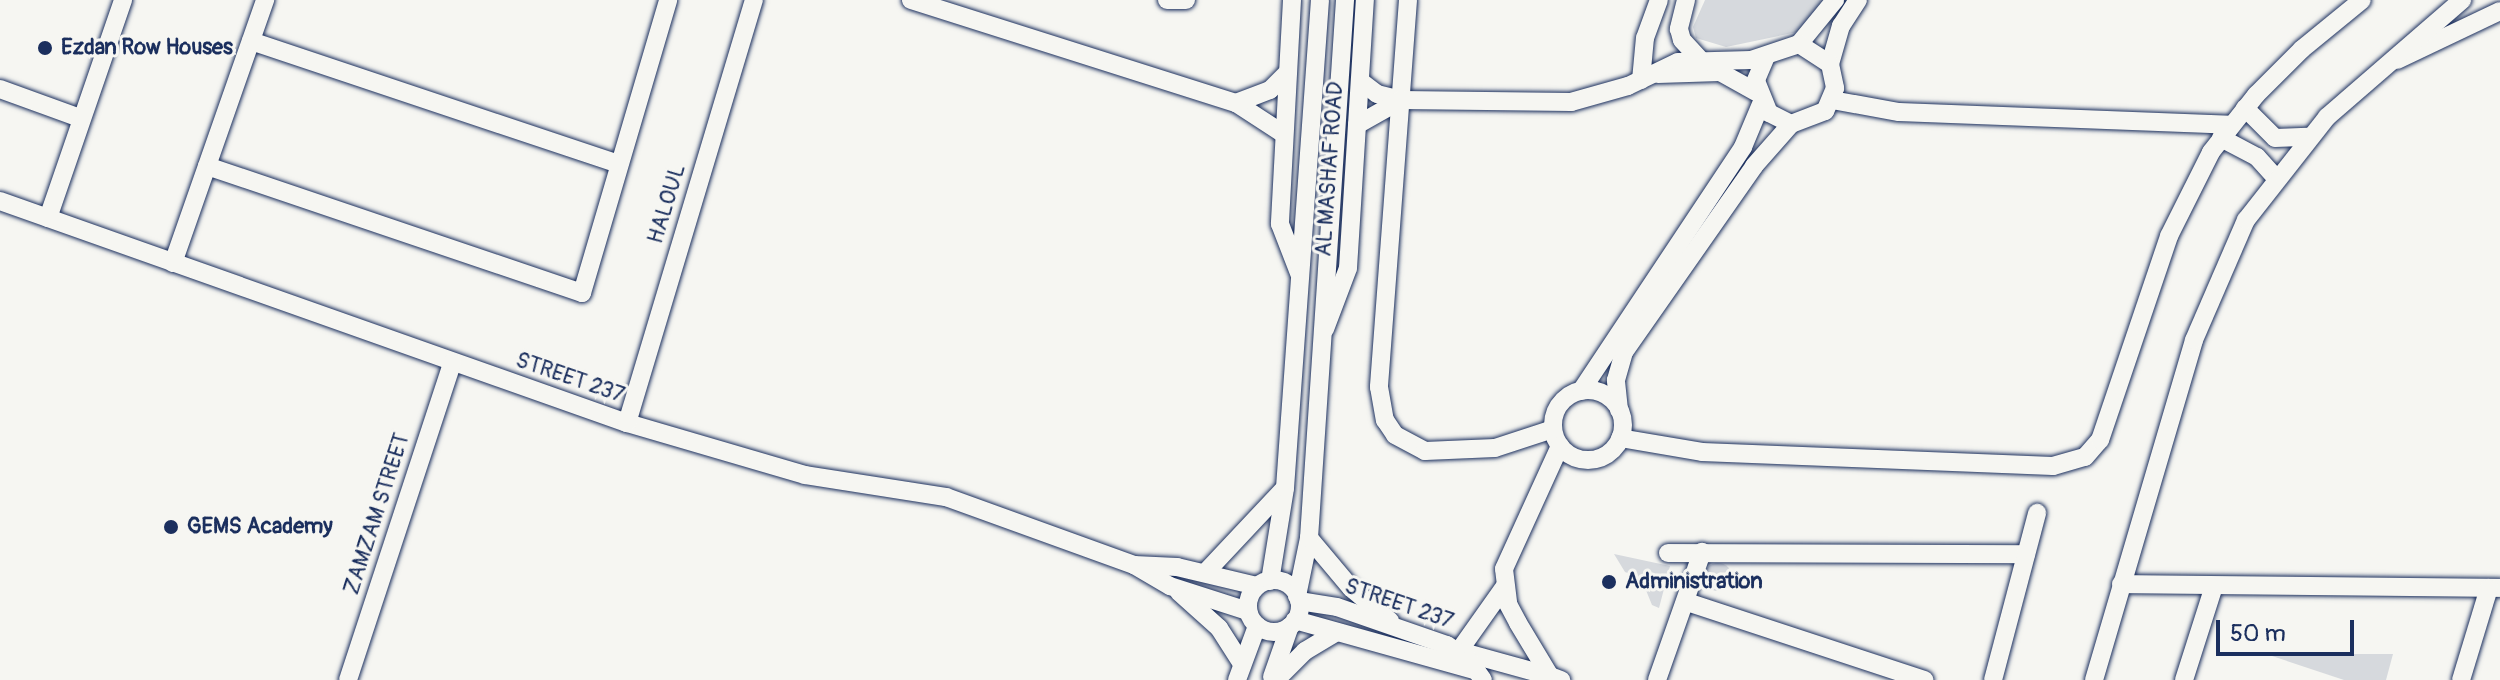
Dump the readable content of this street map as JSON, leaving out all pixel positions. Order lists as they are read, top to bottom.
{
  "streets": {
    "street": [
      "AL MASHAF ROAD",
      "HALOUL",
      "STREET 237",
      "ZAMZAM STREET"
    ]
  },
  "crossings": [
    ["AL MASHAF ROAD", "STREET 237"],
    ["HALOUL", "STREET 237"],
    ["STREET 237", "ZAMZAM STREET"]
  ],
  "places": ["Ezdan Row Houses", "GEMS Academy", "Administration"],
  "scale_bar": "50 m"
}
